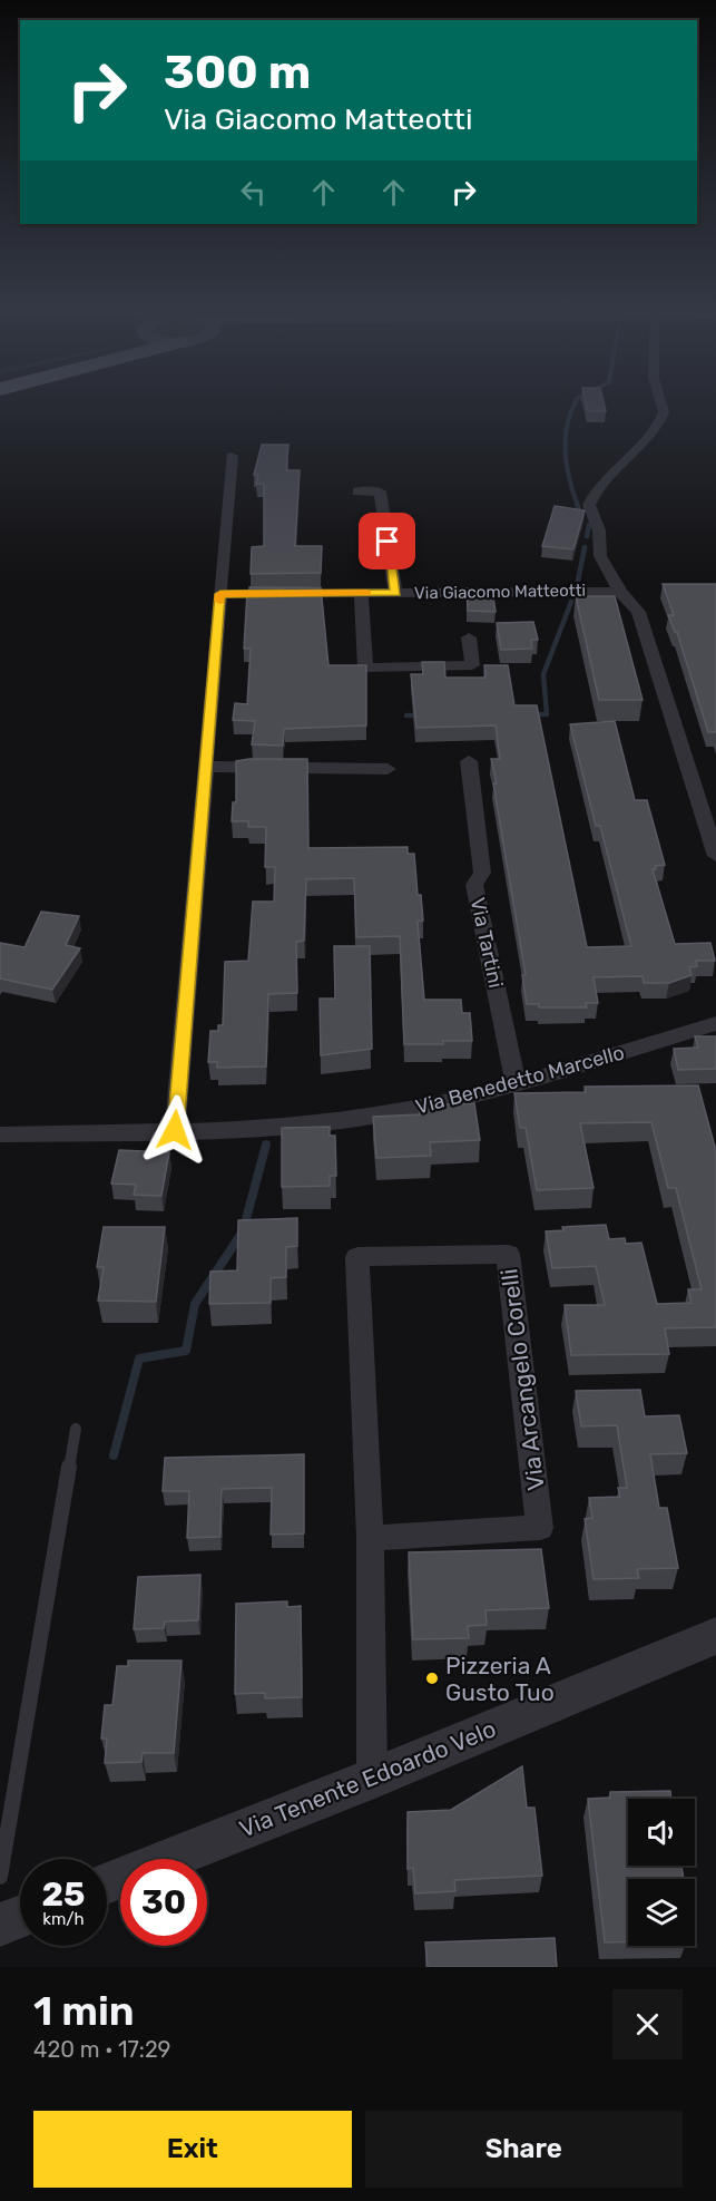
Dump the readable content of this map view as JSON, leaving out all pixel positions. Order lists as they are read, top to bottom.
{
  "streets": {
    "street": [
      "Via Giacomo Matteotti",
      "Via Tartini",
      "Via Benedetto Marcello",
      "Via Arcangelo Corelli",
      "Via Tenente Edoardo Velo"
    ]
  },
  "crossings": [
    ["Via Tartini", "Via Benedetto Marcello"],
    ["Via Arcangelo Corelli", "Via Tenente Edoardo Velo"]
  ],
  "places": ["Pizzeria A Gusto Tuo"],
  "page": {
    "turn": ["300 m", "Via Giacomo Matteotti"],
    "speed": "25 km/h",
    "limit": "30",
    "heading": ["1 min", "420 m · 17:29"],
    "buttons": ["Exit", "Share"]
  }
}
